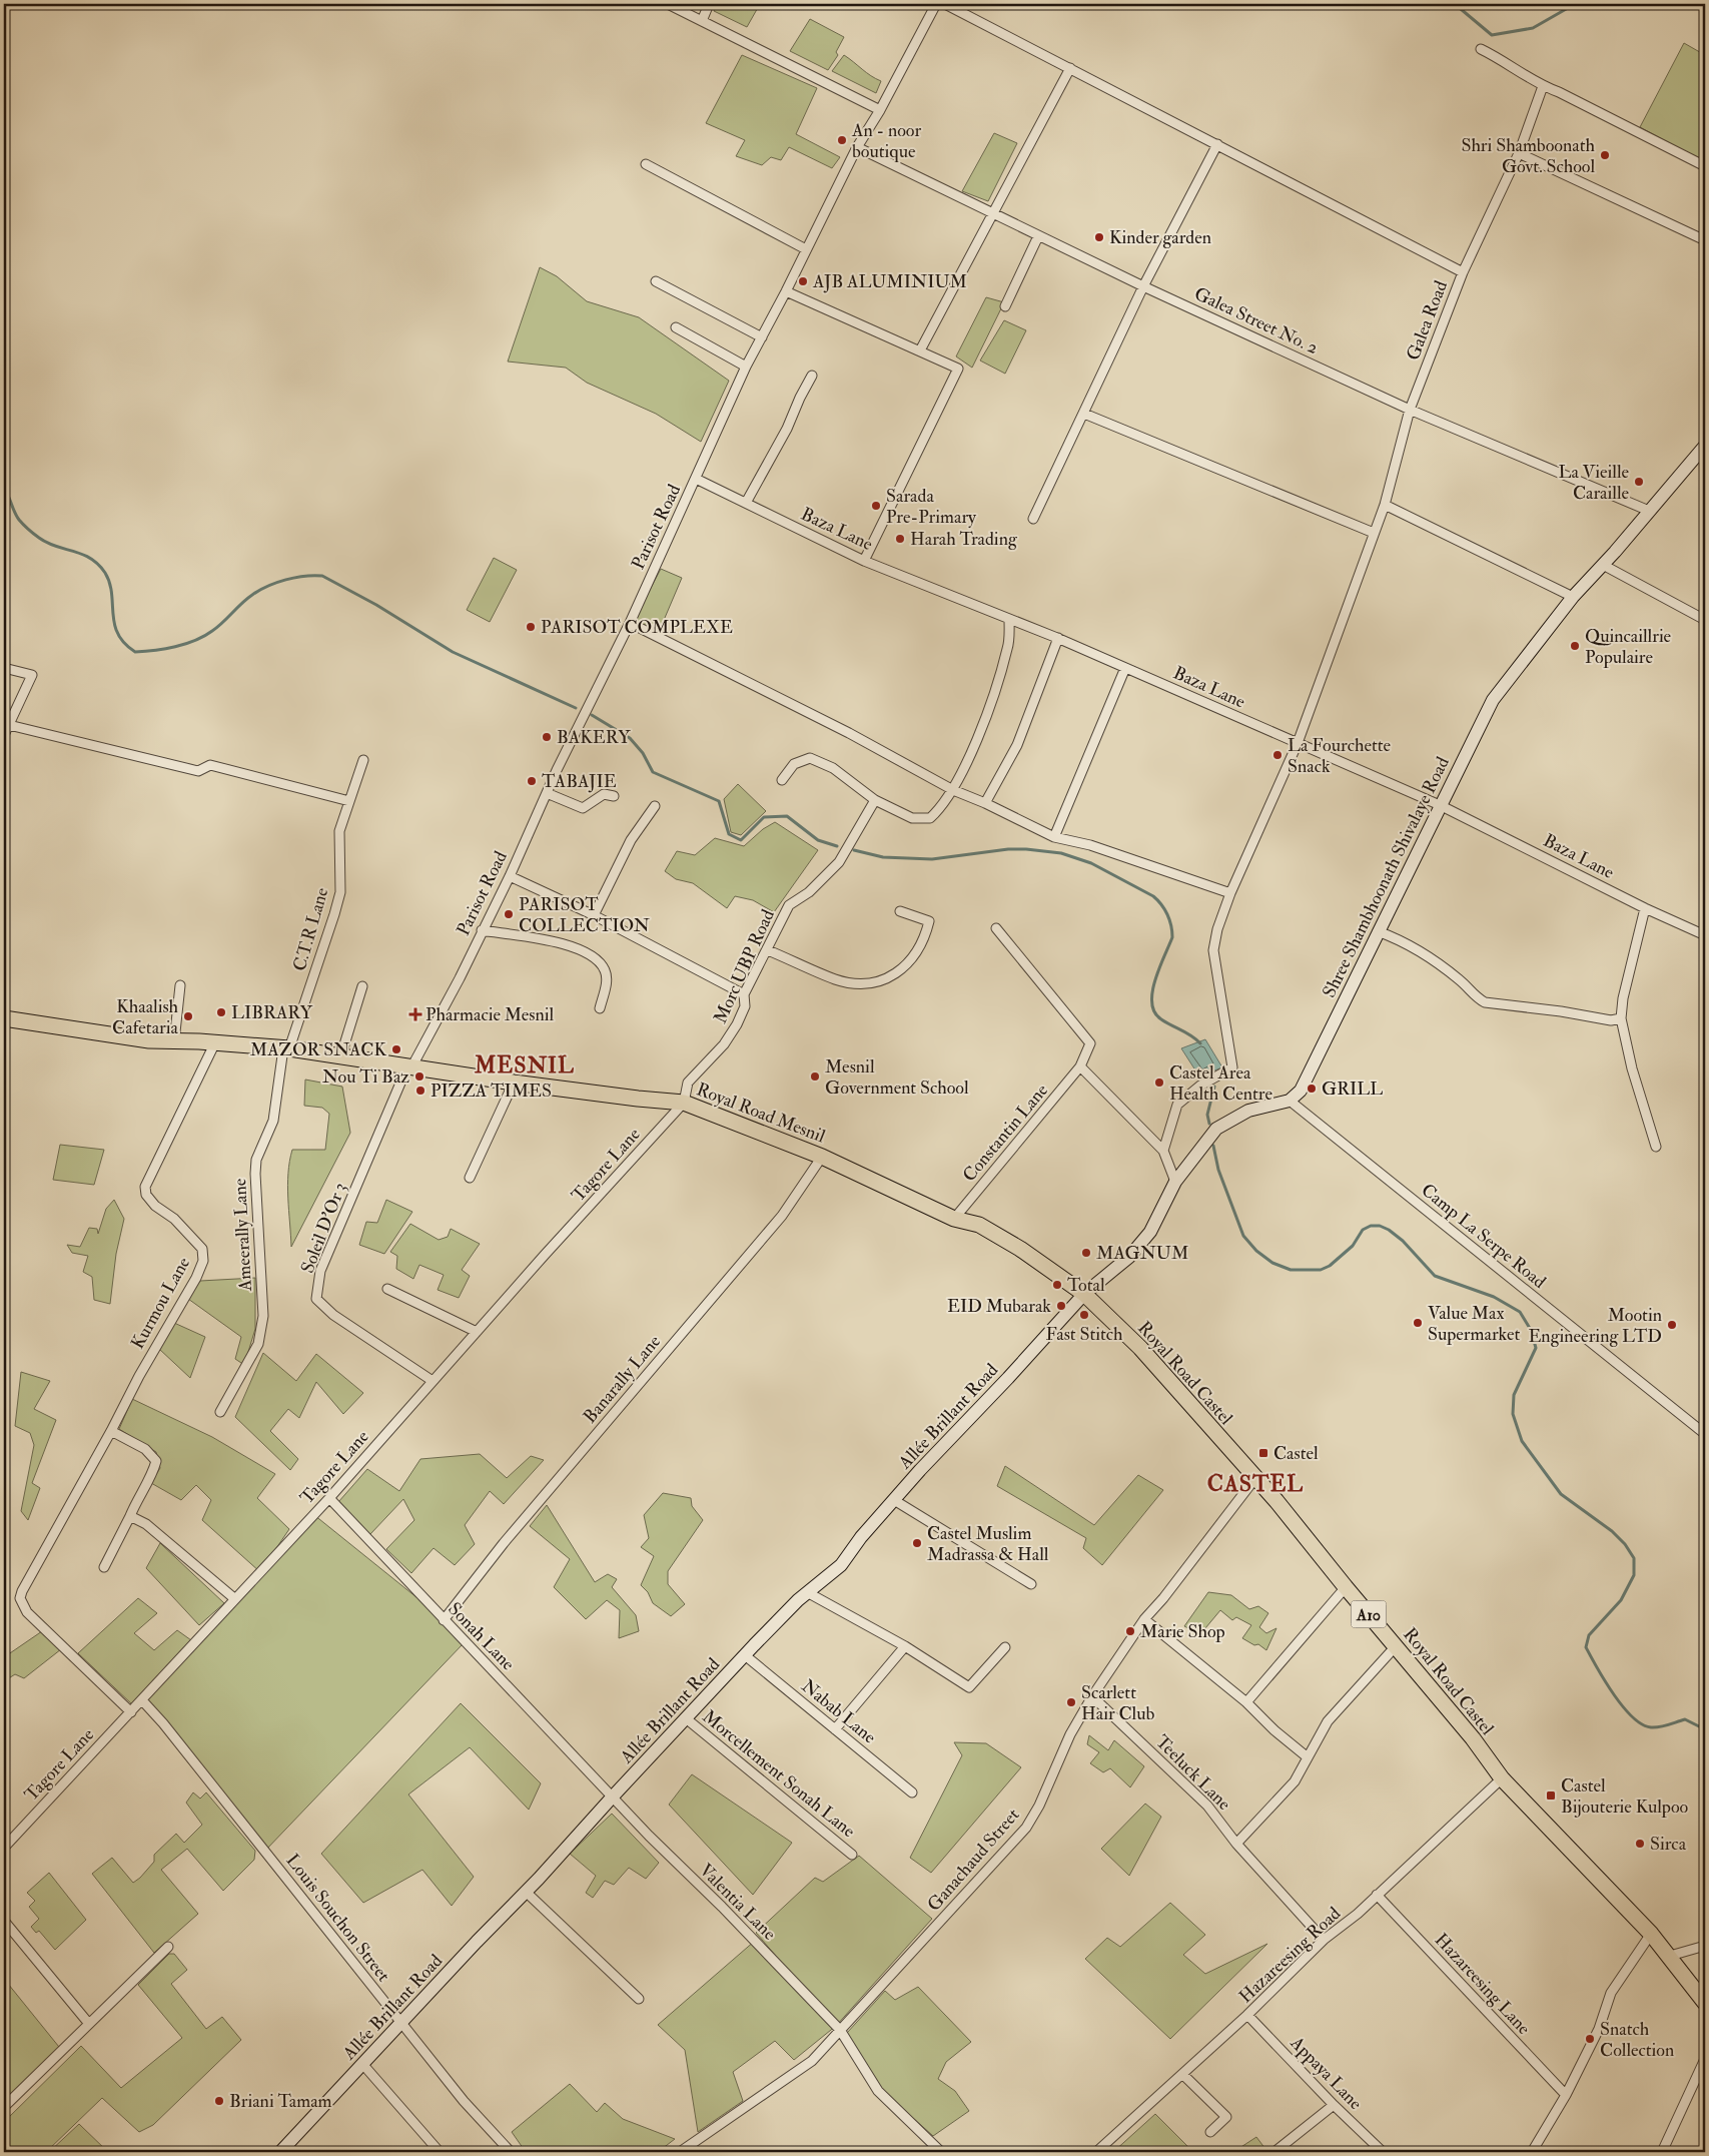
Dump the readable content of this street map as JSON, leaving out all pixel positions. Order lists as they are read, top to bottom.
{
  "streets": {
    "main road": [
      "Shree Shambhoonath Shivalaye Road",
      "Royal Road Mesnil",
      "Royal Road Castel",
      "Allée Brillant Road",
      "A10"
    ],
    "street": [
      "Galea Street No. 2",
      "Galea Road",
      "Parisot Road",
      "Baza Lane",
      "C.T.R Lane",
      "Morc UBP Road",
      "Constantin Lane",
      "Tagore Lane",
      "Soleil D'Or 3",
      "Ameerally Lane",
      "Camp La Serpe Road",
      "Kurmou Lane",
      "Banarally Lane",
      "Sonah Lane",
      "Nabab Lane",
      "Teeluck Lane",
      "Morcellement Sonah Lane",
      "Ganachaud Street",
      "Valentia Lane",
      "Louis Souchon Street",
      "Hazareesing Road",
      "Hazareesing Lane",
      "Appaya Lane"
    ]
  },
  "crossings": [
    ["Galea Street No. 2", "Galea Road"],
    ["Galea Street No. 2", "Parisot Road"],
    ["Galea Street No. 2", "Shree Shambhoonath Shivalaye Road"],
    ["Galea Road", "Baza Lane"],
    ["Parisot Road", "Baza Lane"],
    ["Parisot Road", "Royal Road Mesnil"],
    ["Parisot Road", "Soleil D'Or 3"],
    ["Baza Lane", "Shree Shambhoonath Shivalaye Road"],
    ["Shree Shambhoonath Shivalaye Road", "Camp La Serpe Road"],
    ["C.T.R Lane", "Royal Road Mesnil"],
    ["C.T.R Lane", "Ameerally Lane"],
    ["Morc UBP Road", "Royal Road Mesnil"],
    ["Morc UBP Road", "Tagore Lane"],
    ["Royal Road Mesnil", "Constantin Lane"],
    ["Royal Road Mesnil", "Tagore Lane"],
    ["Royal Road Mesnil", "Soleil D'Or 3"],
    ["Royal Road Mesnil", "Ameerally Lane"],
    ["Royal Road Mesnil", "Kurmou Lane"],
    ["Royal Road Mesnil", "Royal Road Castel"],
    ["Royal Road Mesnil", "Banarally Lane"],
    ["Royal Road Mesnil", "Allée Brillant Road"],
    ["Tagore Lane", "Soleil D'Or 3"],
    ["Tagore Lane", "Kurmou Lane"],
    ["Tagore Lane", "Sonah Lane"],
    ["Tagore Lane", "Louis Souchon Street"],
    ["Royal Road Castel", "Allée Brillant Road"],
    ["Royal Road Castel", "Ganachaud Street"],
    ["Royal Road Castel", "Hazareesing Road"],
    ["Banarally Lane", "Sonah Lane"],
    ["Allée Brillant Road", "Sonah Lane"],
    ["Allée Brillant Road", "Nabab Lane"],
    ["Allée Brillant Road", "Morcellement Sonah Lane"],
    ["Allée Brillant Road", "Valentia Lane"],
    ["Allée Brillant Road", "Louis Souchon Street"],
    ["Sonah Lane", "Valentia Lane"],
    ["Teeluck Lane", "Ganachaud Street"],
    ["Teeluck Lane", "Hazareesing Road"],
    ["Ganachaud Street", "Valentia Lane"],
    ["Hazareesing Road", "Hazareesing Lane"],
    ["Hazareesing Road", "Appaya Lane"]
  ],
  "districts": ["MESNIL", "CASTEL"],
  "places": {
    "other": [
      "An - noor boutique",
      "Shri Shamboonath Govt. School",
      "Kinder garden",
      "AJB ALUMINIUM",
      "La Vieille Caraille",
      "Sarada Pre-Primary",
      "Harah Trading",
      "PARISOT COMPLEXE",
      "Quincaillrie Populaire",
      "BAKERY",
      "La Fourchette Snack",
      "TABAJIE",
      "PARISOT COLLECTION",
      "LIBRARY",
      "Khaalish Cafetaria",
      "MAZOR SNACK",
      "Nou Ti Baz",
      "Mesnil Government School",
      "Castel Area Health Centre",
      "GRILL",
      "PIZZA TIMES",
      "MAGNUM",
      "Total",
      "EID Mubarak",
      "Fast Stitch",
      "Value Max Supermarket",
      "Mootin Engineering LTD",
      "Castel Muslim Madrassa & Hall",
      "Marie Shop",
      "Scarlett Hair Club",
      "Sirca",
      "Snatch Collection",
      "Briani Tamam"
    ],
    "health": ["Pharmacie Mesnil"],
    "transit": ["Castel", "Castel Bijouterie Kulpoo"]
  }
}
